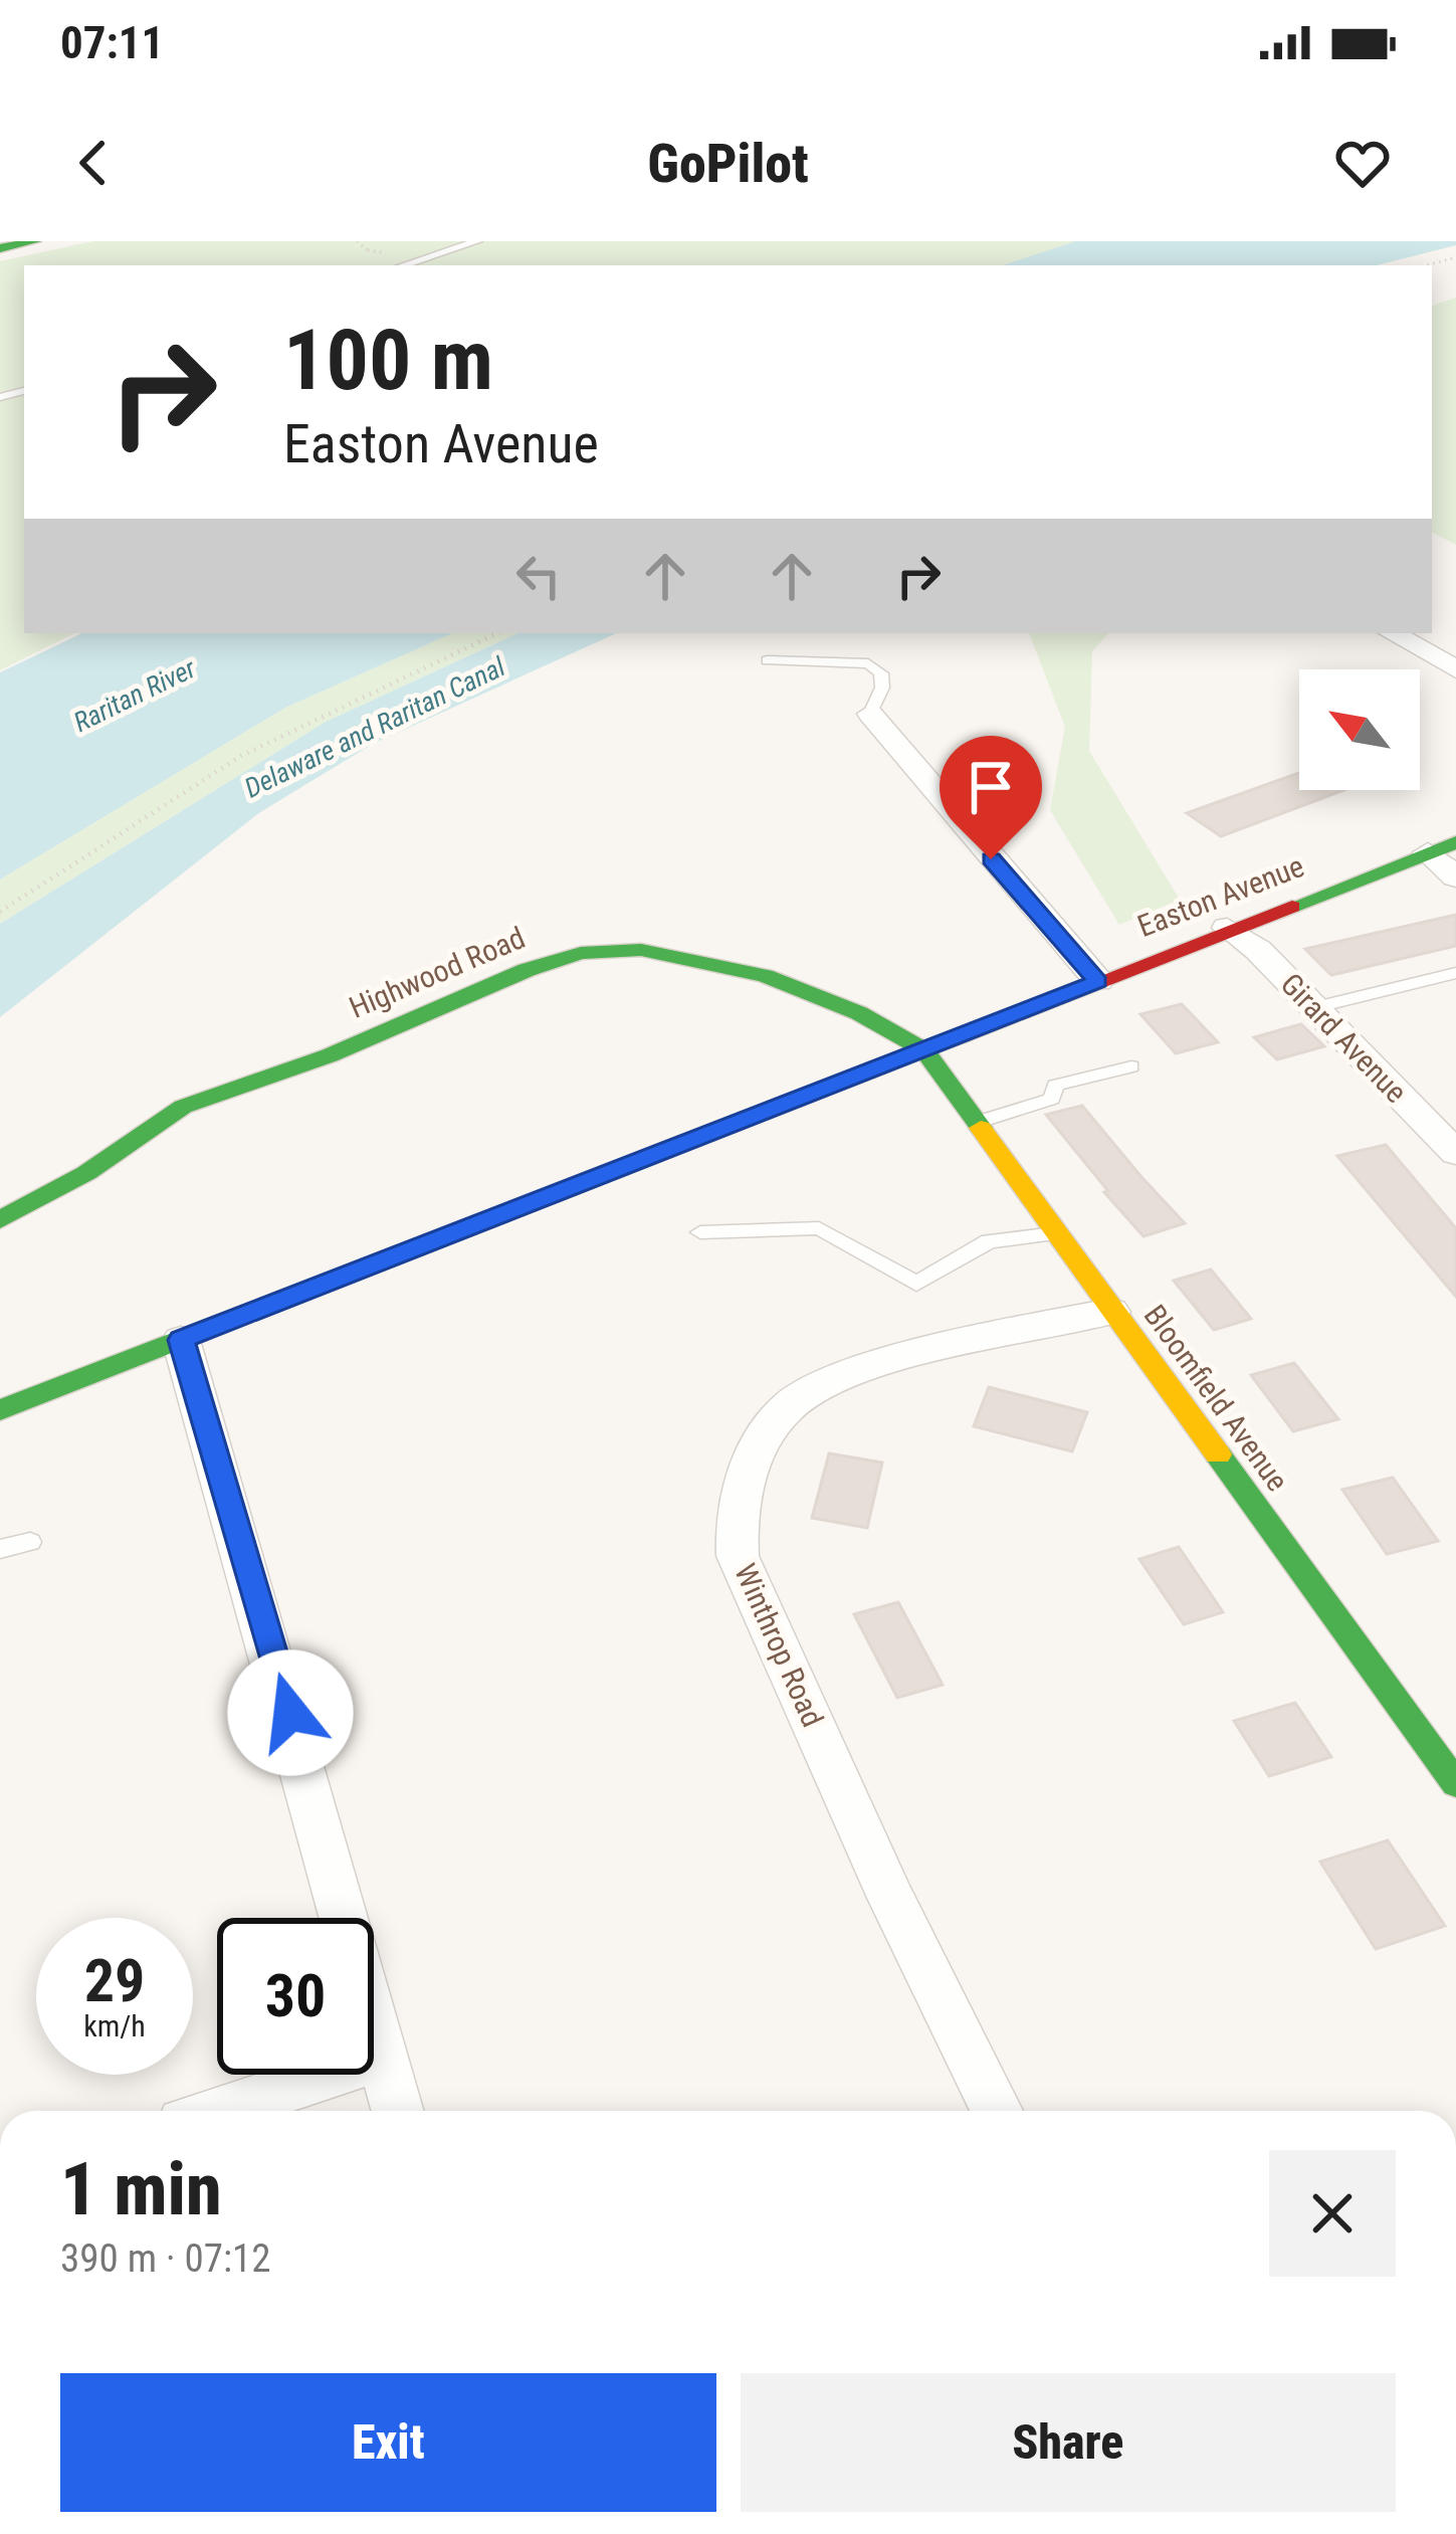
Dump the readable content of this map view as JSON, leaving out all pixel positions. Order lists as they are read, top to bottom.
{
  "streets": {
    "street": [
      "Easton Avenue",
      "Highwood Road",
      "Girard Avenue",
      "Bloomfield Avenue",
      "Winthrop Road"
    ]
  },
  "crossings": [
    ["Easton Avenue", "Highwood Road"],
    ["Easton Avenue", "Girard Avenue"],
    ["Easton Avenue", "Bloomfield Avenue"],
    ["Highwood Road", "Bloomfield Avenue"],
    ["Bloomfield Avenue", "Winthrop Road"]
  ],
  "water": ["Raritan River", "Delaware and Raritan Canal"],
  "north": "top left",
  "page": {
    "status": "07:11",
    "header": "GoPilot",
    "turn": ["100 m", "Easton Avenue"],
    "speed": "29 km/h",
    "limit": "30",
    "heading": ["1 min", "390 m · 07:12"],
    "buttons": ["Exit", "Share"]
  }
}
